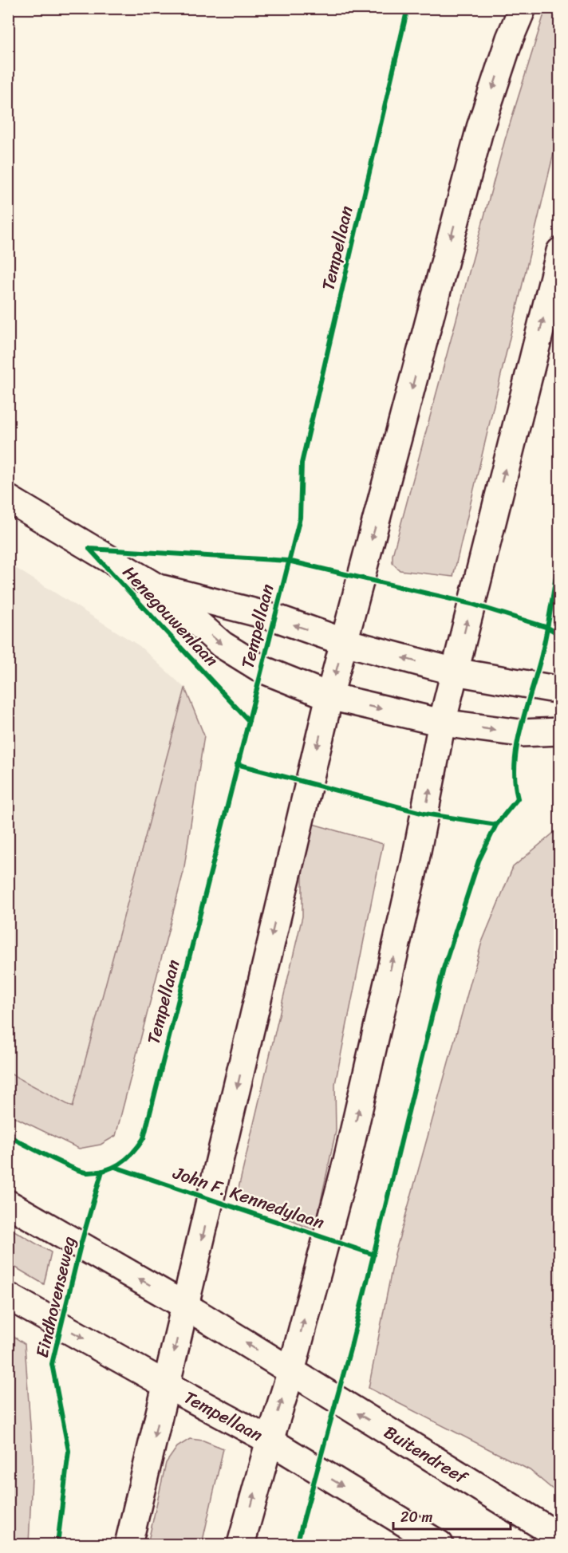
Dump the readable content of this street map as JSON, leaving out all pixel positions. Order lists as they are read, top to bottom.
{
  "streets": {
    "main road": ["Tempellaan", "Henegouwenlaan", "Buitendreef"],
    "cycle path": ["John F. Kennedylaan", "Eindhovenseweg"]
  },
  "crossings": [
    ["Tempellaan", "Henegouwenlaan"],
    ["Tempellaan", "Buitendreef"]
  ],
  "scale_bar": "20 m"
}
